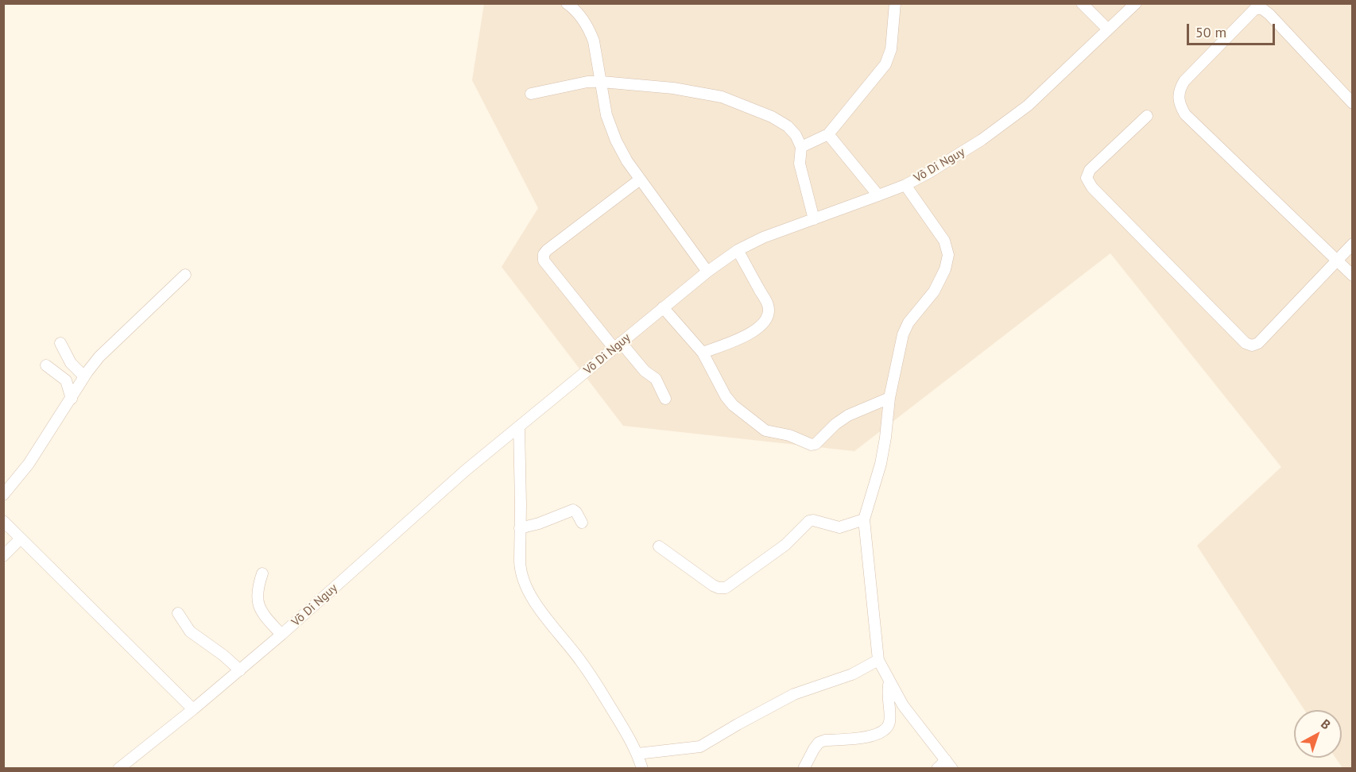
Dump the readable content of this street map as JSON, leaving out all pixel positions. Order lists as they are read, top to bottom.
{
  "streets": {
    "street": ["Võ Di Nguy"]
  },
  "scale_bar": "50 m",
  "north": "top right"
}
